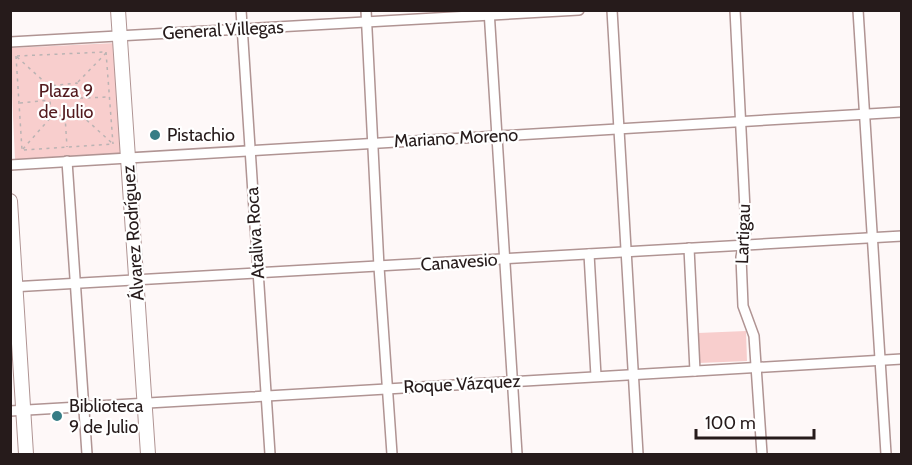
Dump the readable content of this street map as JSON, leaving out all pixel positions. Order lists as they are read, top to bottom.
{
  "streets": {
    "main road": ["Álvarez Rodríguez"],
    "street": [
      "General Villegas",
      "Mariano Moreno",
      "Ataliva Roca",
      "Lartigau",
      "Canavesio",
      "Roque Vázquez"
    ]
  },
  "crossings": [
    ["General Villegas", "Álvarez Rodríguez"],
    ["General Villegas", "Ataliva Roca"],
    ["Mariano Moreno", "Álvarez Rodríguez"],
    ["Mariano Moreno", "Ataliva Roca"],
    ["Mariano Moreno", "Lartigau"],
    ["Álvarez Rodríguez", "Canavesio"],
    ["Álvarez Rodríguez", "Roque Vázquez"],
    ["Ataliva Roca", "Canavesio"],
    ["Ataliva Roca", "Roque Vázquez"],
    ["Lartigau", "Canavesio"],
    ["Lartigau", "Roque Vázquez"]
  ],
  "parks": ["Plaza 9 de Julio"],
  "places": ["Pistachio", "Biblioteca 9 de Julio"],
  "scale_bar": "100 m"
}
